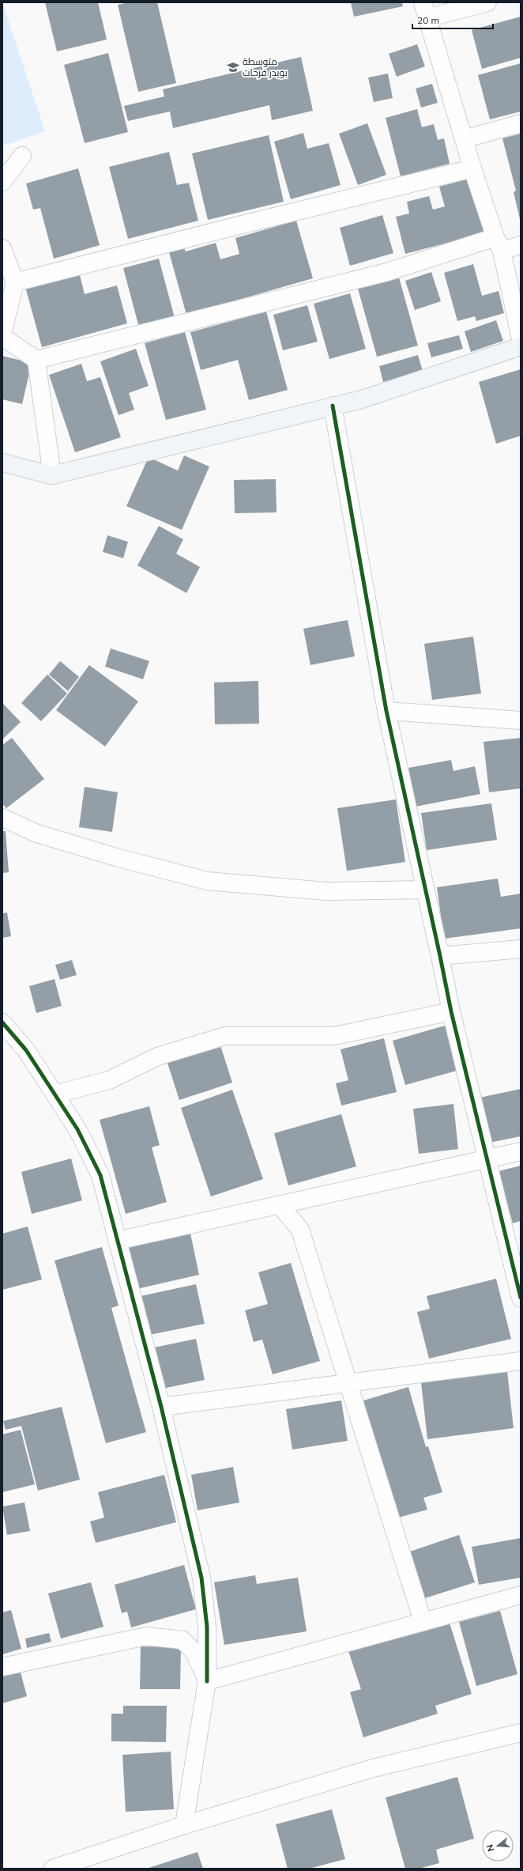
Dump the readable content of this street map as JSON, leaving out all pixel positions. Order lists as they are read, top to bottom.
{
  "places": {
    "school or university": ["متوسطة بويدر فرحات"]
  },
  "scale_bar": "20 m",
  "north": "left"
}
